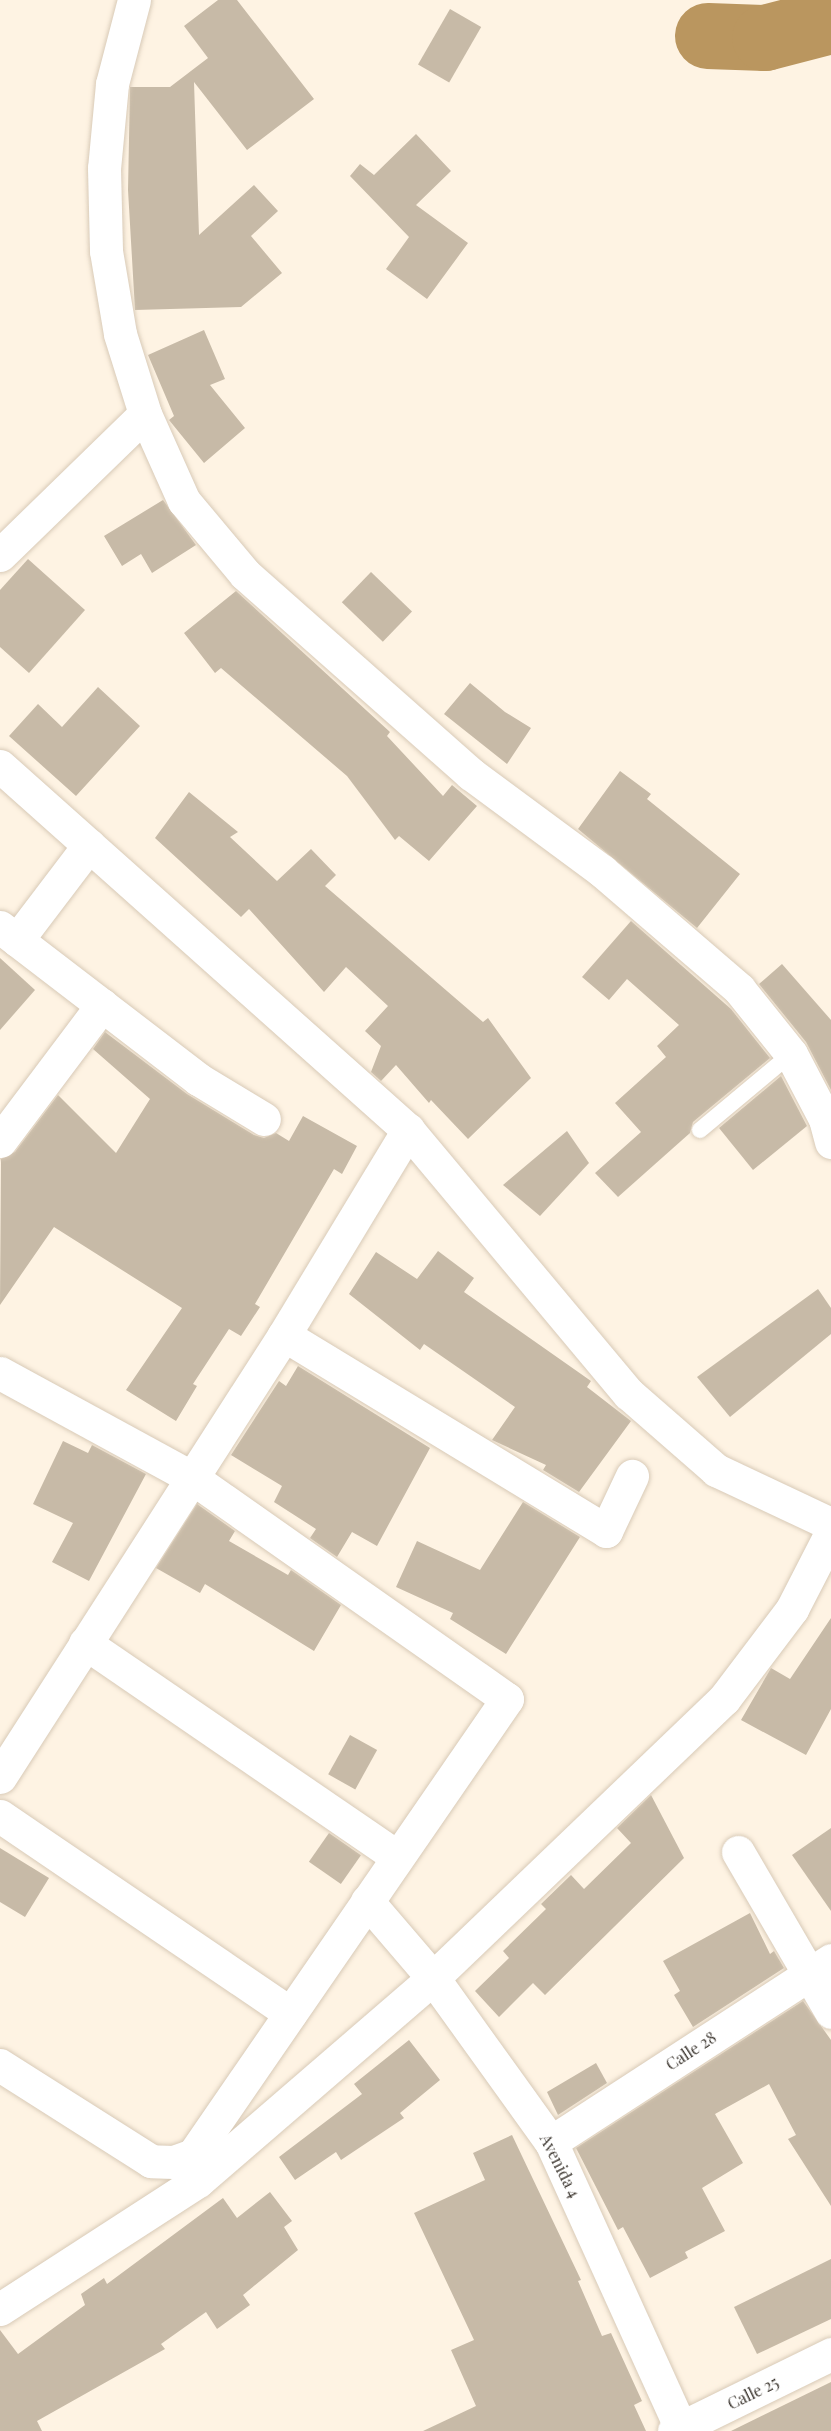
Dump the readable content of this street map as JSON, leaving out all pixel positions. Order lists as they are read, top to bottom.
{
  "streets": {
    "street": ["Calle 28", "Avenida 4", "Calle 25"]
  },
  "crossings": [
    ["Calle 28", "Avenida 4"],
    ["Avenida 4", "Calle 25"]
  ]
}
